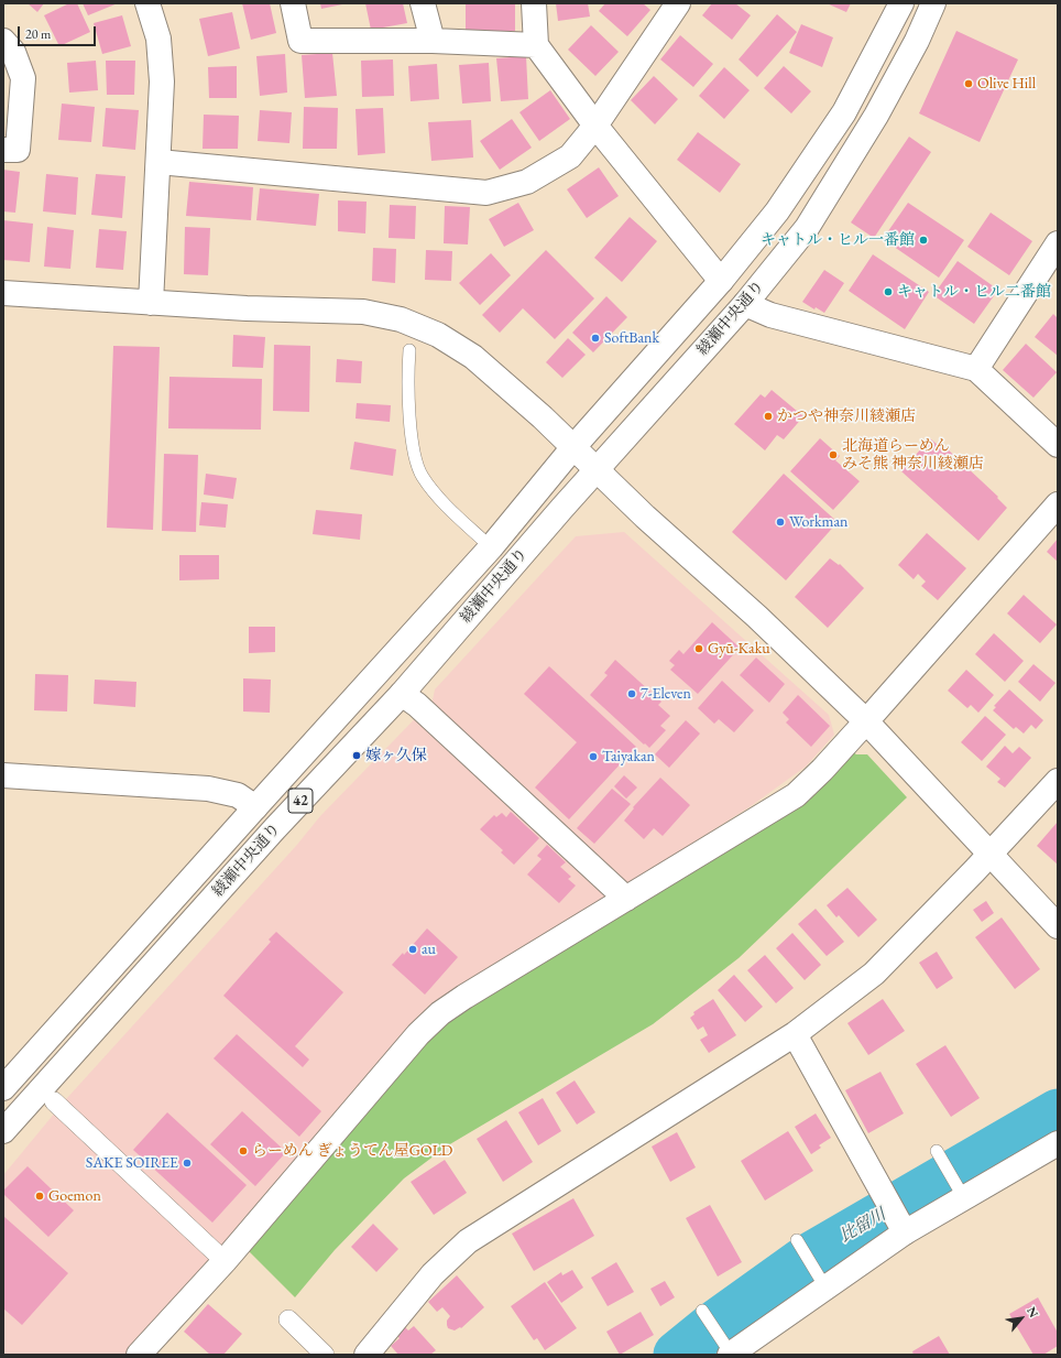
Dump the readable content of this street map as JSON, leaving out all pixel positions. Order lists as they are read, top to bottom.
{
  "streets": {
    "street": ["綾瀬中央通り", "42"]
  },
  "water": ["比留川"],
  "places": [
    "Olive Hill",
    "キャトル・ヒル一番館",
    "キャトル・ヒル二番館",
    "SoftBank",
    "かつや神奈川綾瀬店",
    "北海道らーめん みそ熊 神奈川綾瀬店",
    "Workman",
    "Gyū-Kaku",
    "7-Eleven",
    "嫁ヶ久保",
    "Taiyakan",
    "au",
    "らーめん ぎょうてん屋GOLD",
    "SAKE SOIREE",
    "Goemon"
  ],
  "scale_bar": "20 m",
  "north": "top right"
}
